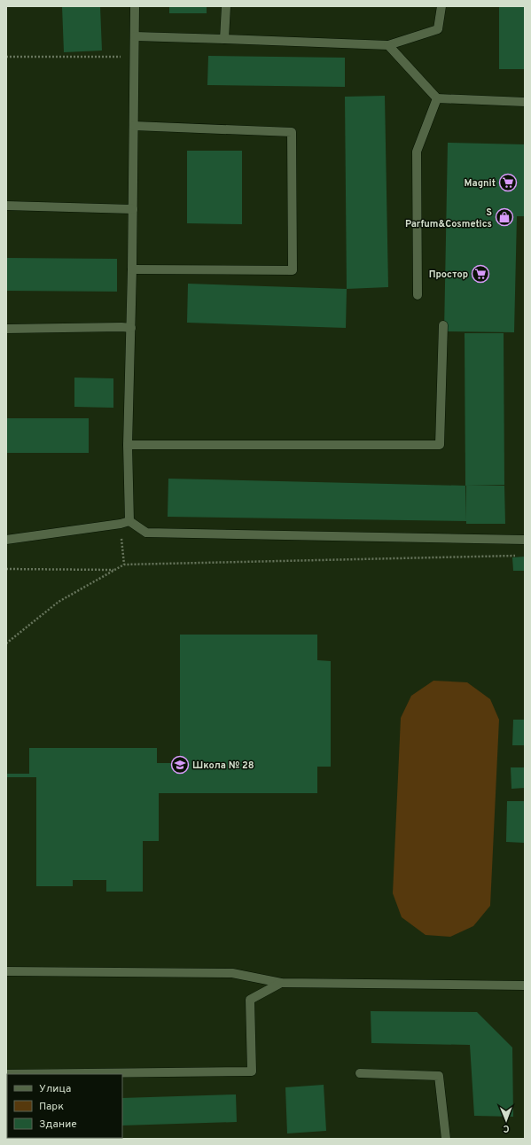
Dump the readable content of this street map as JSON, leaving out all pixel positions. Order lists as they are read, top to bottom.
{
  "places": {
    "supermarket": ["Magnit", "Простор"],
    "shop": ["S Parfum&Cosmetics"],
    "school or university": ["Школа № 28"]
  },
  "legend": ["Улица", "Парк", "Здание"],
  "north": "bottom"
}
